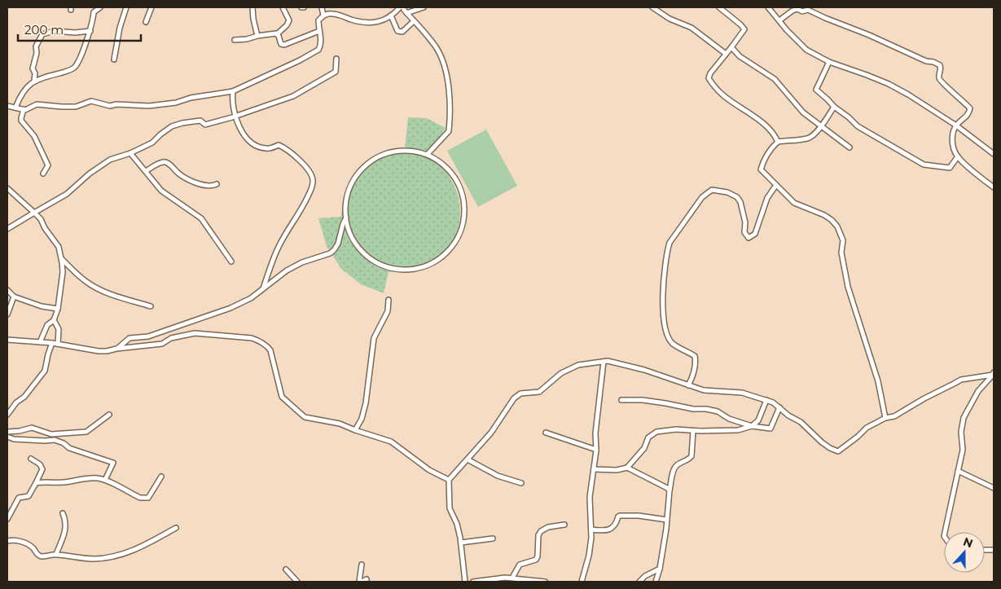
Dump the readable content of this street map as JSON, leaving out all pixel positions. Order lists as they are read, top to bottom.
{
  "scale_bar": "200 m",
  "north": "top"
}
